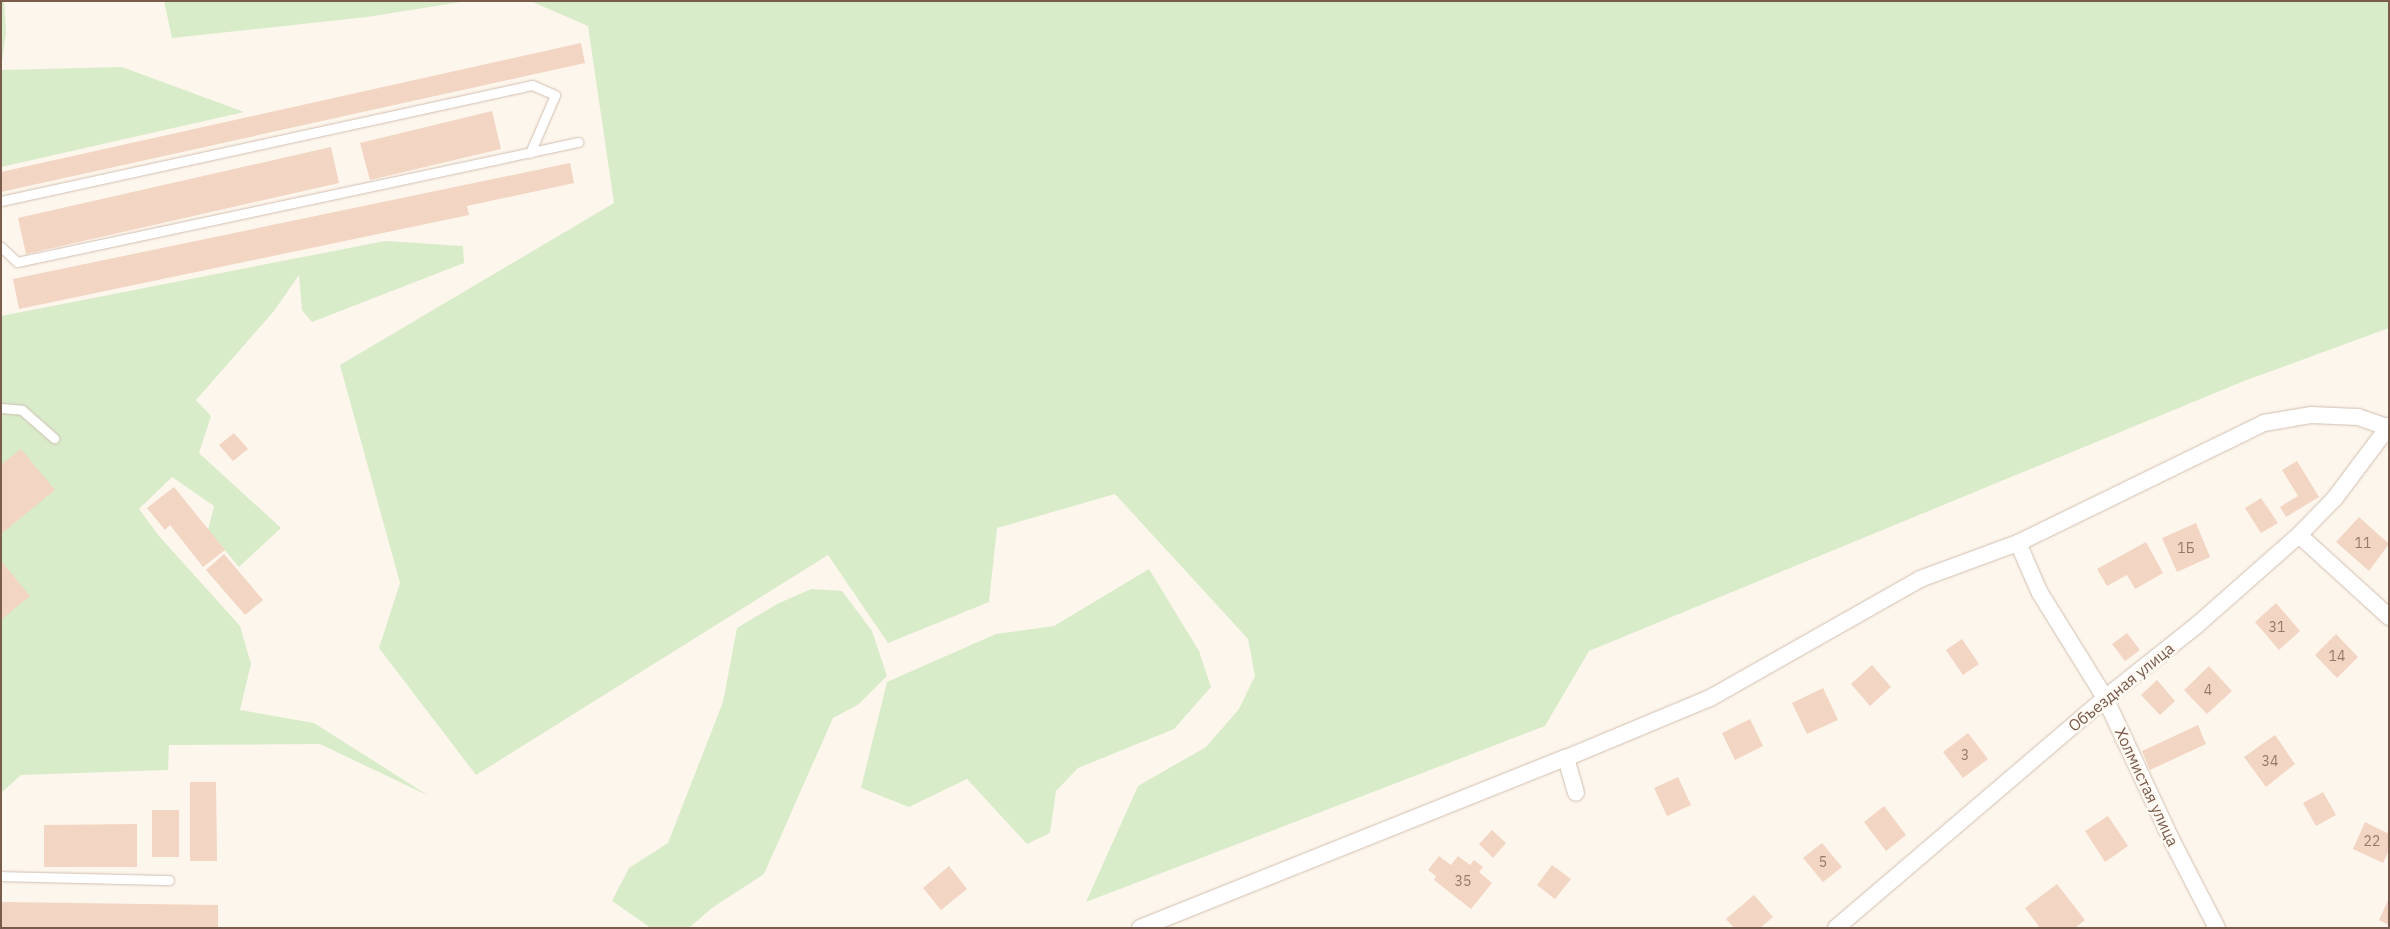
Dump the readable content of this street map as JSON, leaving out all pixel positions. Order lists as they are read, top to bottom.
{
  "streets": {
    "street": ["Объездная улица", "Холмистая улица"]
  },
  "crossings": [
    ["Объездная улица", "Холмистая улица"]
  ],
  "house_numbers": [
    "11",
    "1Б",
    "31",
    "14",
    "4",
    "3",
    "34",
    "22",
    "5",
    "35"
  ]
}
